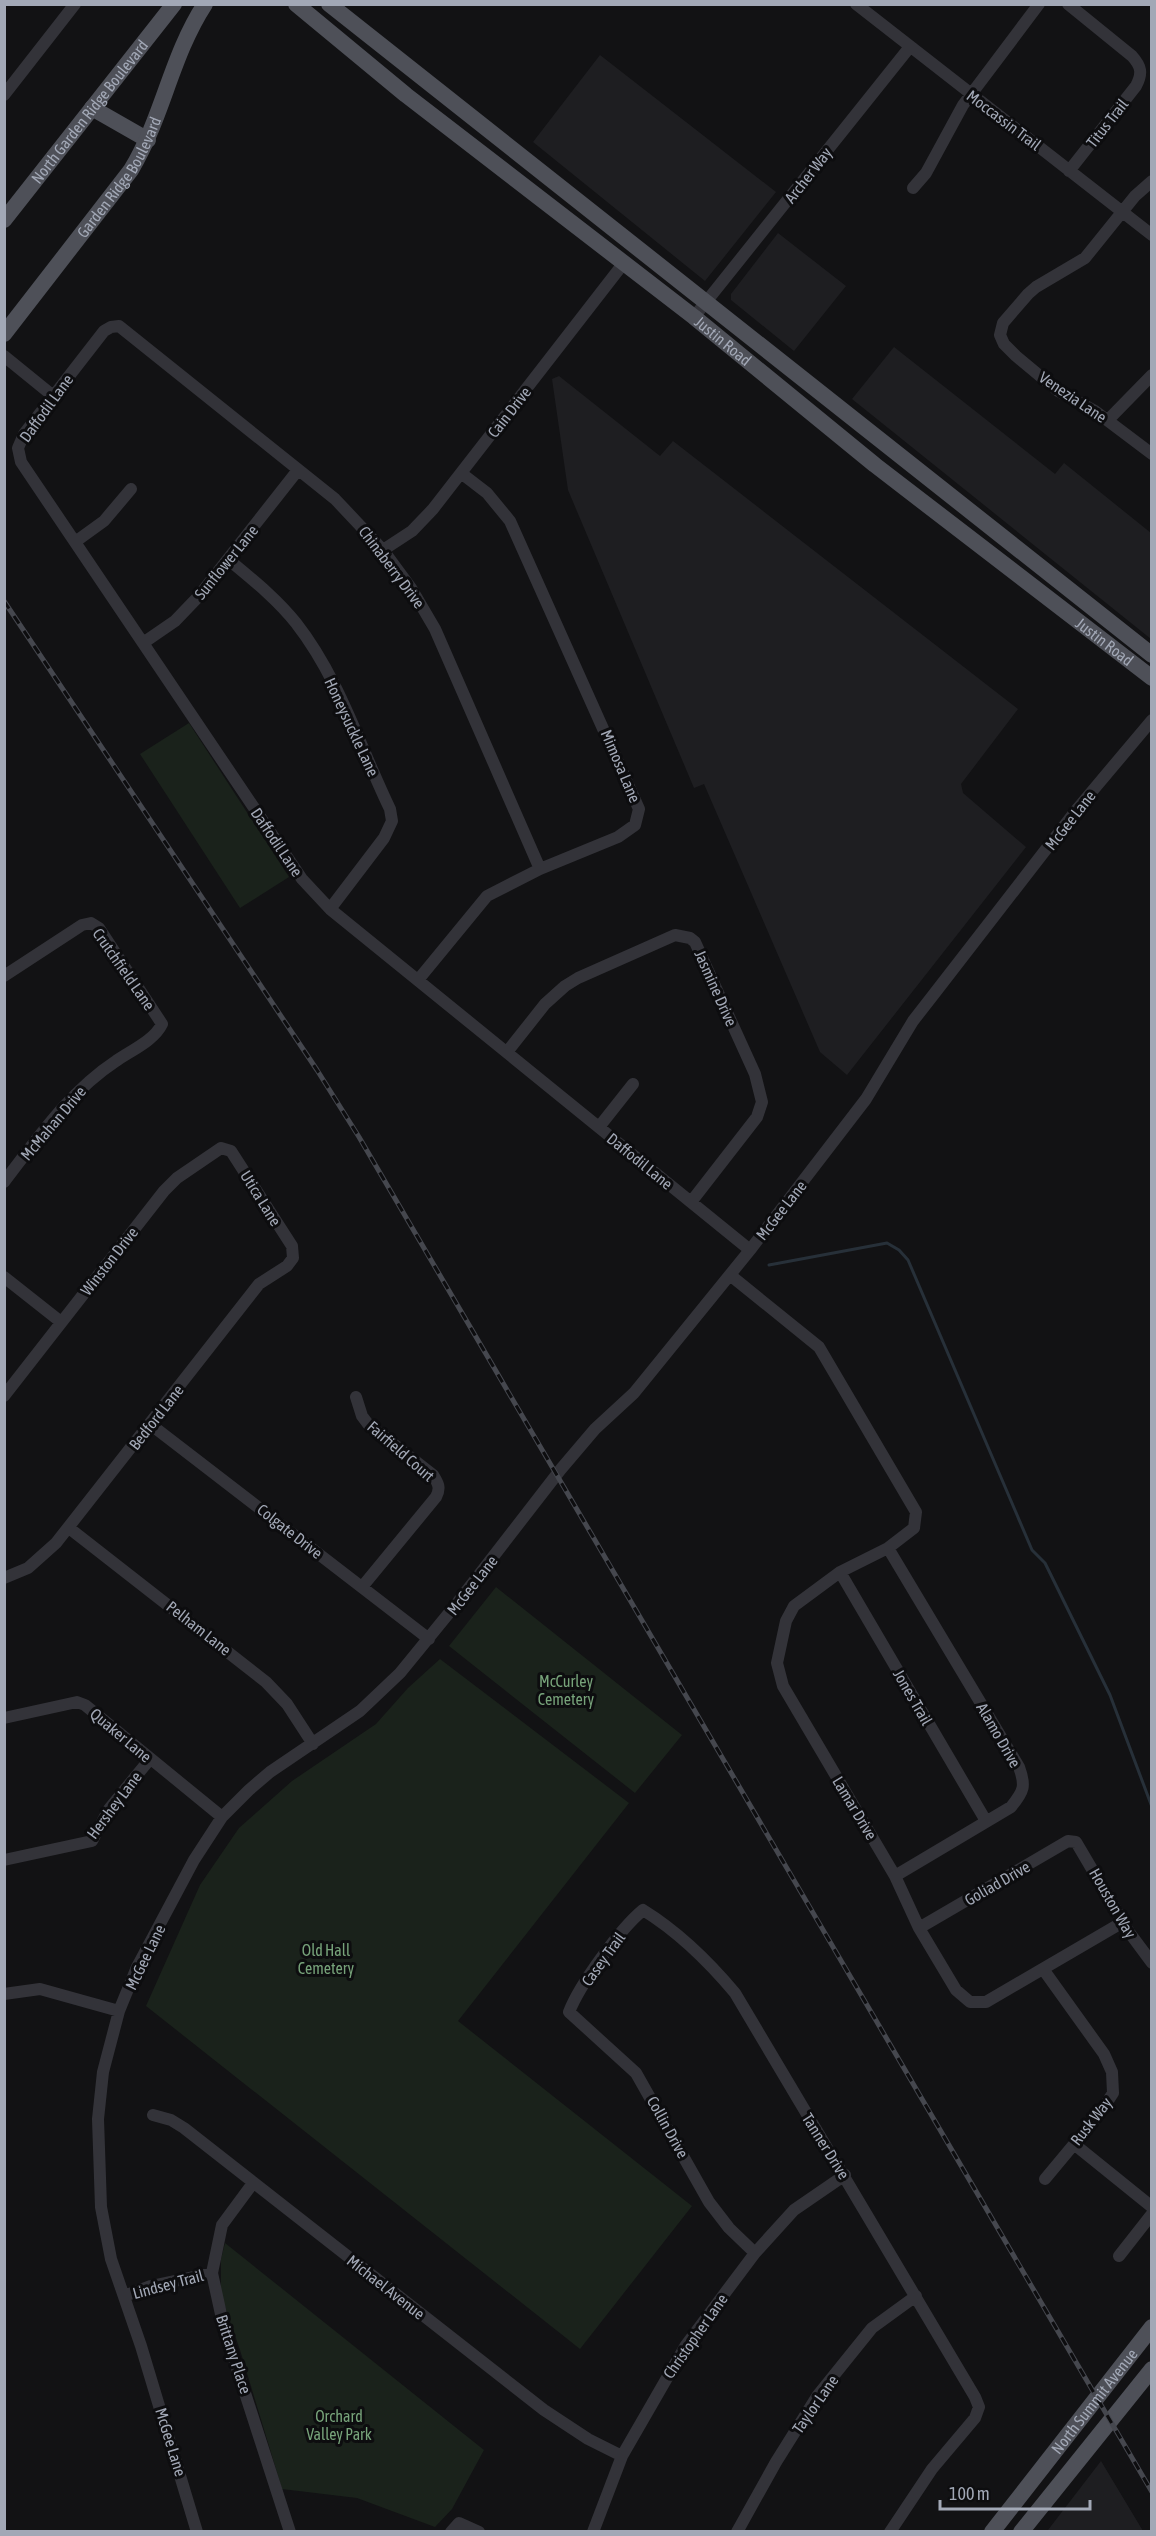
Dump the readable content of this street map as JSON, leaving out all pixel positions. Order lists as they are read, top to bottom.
{
  "streets": {
    "main road": [
      "North Garden Ridge Boulevard",
      "Garden Ridge Boulevard",
      "Justin Road",
      "North Summit Avenue"
    ],
    "street": [
      "Moccassin Trail",
      "Titus Trail",
      "Archer Way",
      "Venezia Lane",
      "Daffodil Lane",
      "Cain Drive",
      "Sunflower Lane",
      "Chinaberry Drive",
      "Honeysuckle Lane",
      "Mimosa Lane",
      "McGee Lane",
      "Crutchfield Lane",
      "Jasmine Drive",
      "McMahan Drive",
      "Utica Lane",
      "Winston Drive",
      "Bedford Lane",
      "Fairfield Court",
      "Colgate Drive",
      "Pelham Lane",
      "Jones Trail",
      "Quaker Lane",
      "Alamo Drive",
      "Hershey Lane",
      "Lamar Drive",
      "Goliad Drive",
      "Houston Way",
      "Casey Trail",
      "Rusk Way",
      "Collin Drive",
      "Tanner Drive",
      "Lindsey Trail",
      "Michael Avenue",
      "Christopher Lane",
      "Brittany Place",
      "Taylor Lane"
    ]
  },
  "crossings": [
    ["Moccassin Trail", "Titus Trail"],
    ["Moccassin Trail", "Archer Way"],
    ["Moccassin Trail", "Venezia Lane"],
    ["Archer Way", "Justin Road"],
    ["Justin Road", "Cain Drive"],
    ["Daffodil Lane", "Sunflower Lane"],
    ["Daffodil Lane", "Chinaberry Drive"],
    ["Daffodil Lane", "Honeysuckle Lane"],
    ["Daffodil Lane", "Mimosa Lane"],
    ["Daffodil Lane", "McGee Lane"],
    ["Daffodil Lane", "Jasmine Drive"],
    ["Cain Drive", "Chinaberry Drive"],
    ["Cain Drive", "Mimosa Lane"],
    ["Sunflower Lane", "Chinaberry Drive"],
    ["Sunflower Lane", "Honeysuckle Lane"],
    ["Chinaberry Drive", "Mimosa Lane"],
    ["McGee Lane", "Colgate Drive"],
    ["McGee Lane", "Pelham Lane"],
    ["McGee Lane", "Quaker Lane"],
    ["McGee Lane", "Lamar Drive"],
    ["McGee Lane", "Lindsey Trail"],
    ["Crutchfield Lane", "McMahan Drive"],
    ["Utica Lane", "Winston Drive"],
    ["Utica Lane", "Bedford Lane"],
    ["Bedford Lane", "Colgate Drive"],
    ["Bedford Lane", "Pelham Lane"],
    ["Fairfield Court", "Colgate Drive"],
    ["Jones Trail", "Alamo Drive"],
    ["Jones Trail", "Lamar Drive"],
    ["Quaker Lane", "Hershey Lane"],
    ["Alamo Drive", "Lamar Drive"],
    ["Lamar Drive", "Goliad Drive"],
    ["Lamar Drive", "Houston Way"],
    ["Lamar Drive", "Rusk Way"],
    ["Goliad Drive", "Houston Way"],
    ["Casey Trail", "Collin Drive"],
    ["Casey Trail", "Tanner Drive"],
    ["Collin Drive", "Christopher Lane"],
    ["Tanner Drive", "Christopher Lane"],
    ["Tanner Drive", "Taylor Lane"],
    ["Lindsey Trail", "Brittany Place"],
    ["Michael Avenue", "Christopher Lane"],
    ["Michael Avenue", "Brittany Place"]
  ],
  "parks": ["McCurley Cemetery", "Old Hall Cemetery", "Orchard Valley Park"],
  "scale_bar": "100 m"
}
